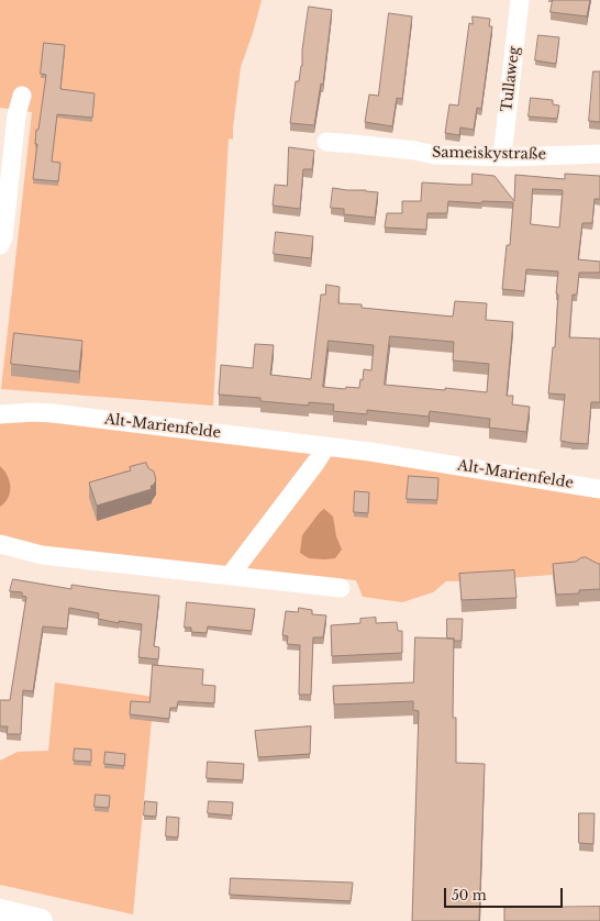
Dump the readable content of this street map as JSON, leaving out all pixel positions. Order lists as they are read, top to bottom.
{
  "streets": {
    "street": ["Tullaweg", "Sameiskystraße", "Alt-Marienfelde"]
  },
  "crossings": [
    ["Tullaweg", "Sameiskystraße"]
  ],
  "scale_bar": "50 m"
}
